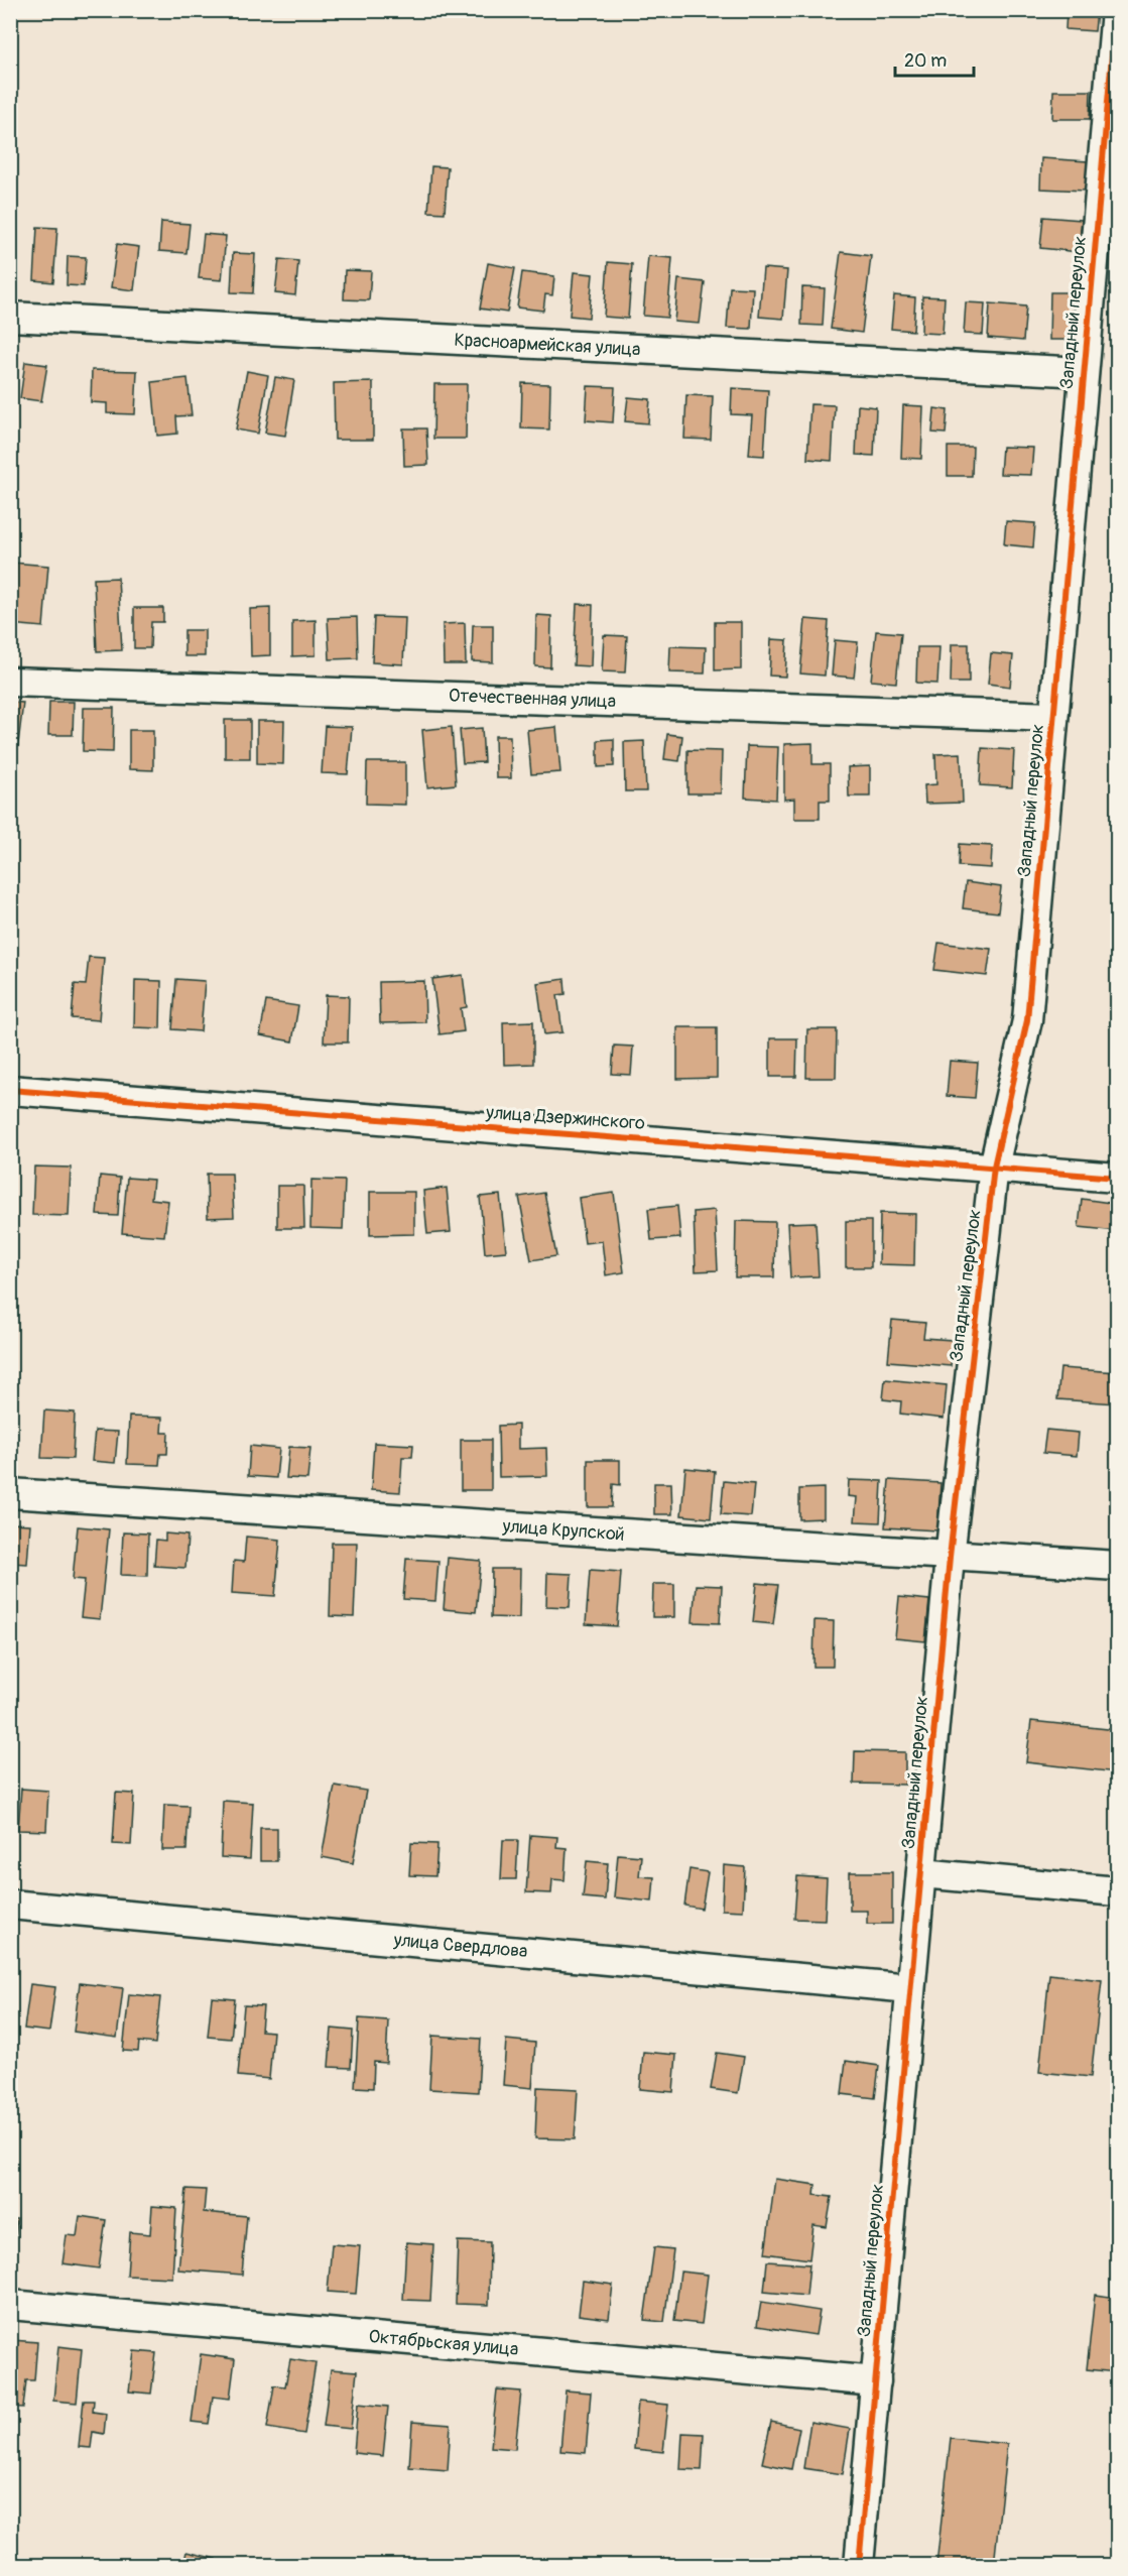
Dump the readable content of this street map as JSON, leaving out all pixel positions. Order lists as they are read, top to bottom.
{
  "streets": {
    "street": [
      "Западный переулок",
      "Красноармейская улица",
      "Отечественная улица",
      "улица Дзержинского",
      "улица Крупской",
      "улица Свердлова",
      "Октябрьская улица"
    ]
  },
  "crossings": [
    ["Западный переулок", "Красноармейская улица"],
    ["Западный переулок", "Отечественная улица"],
    ["Западный переулок", "улица Дзержинского"],
    ["Западный переулок", "улица Крупской"],
    ["Западный переулок", "улица Свердлова"],
    ["Западный переулок", "Октябрьская улица"]
  ],
  "scale_bar": "20 m"
}
